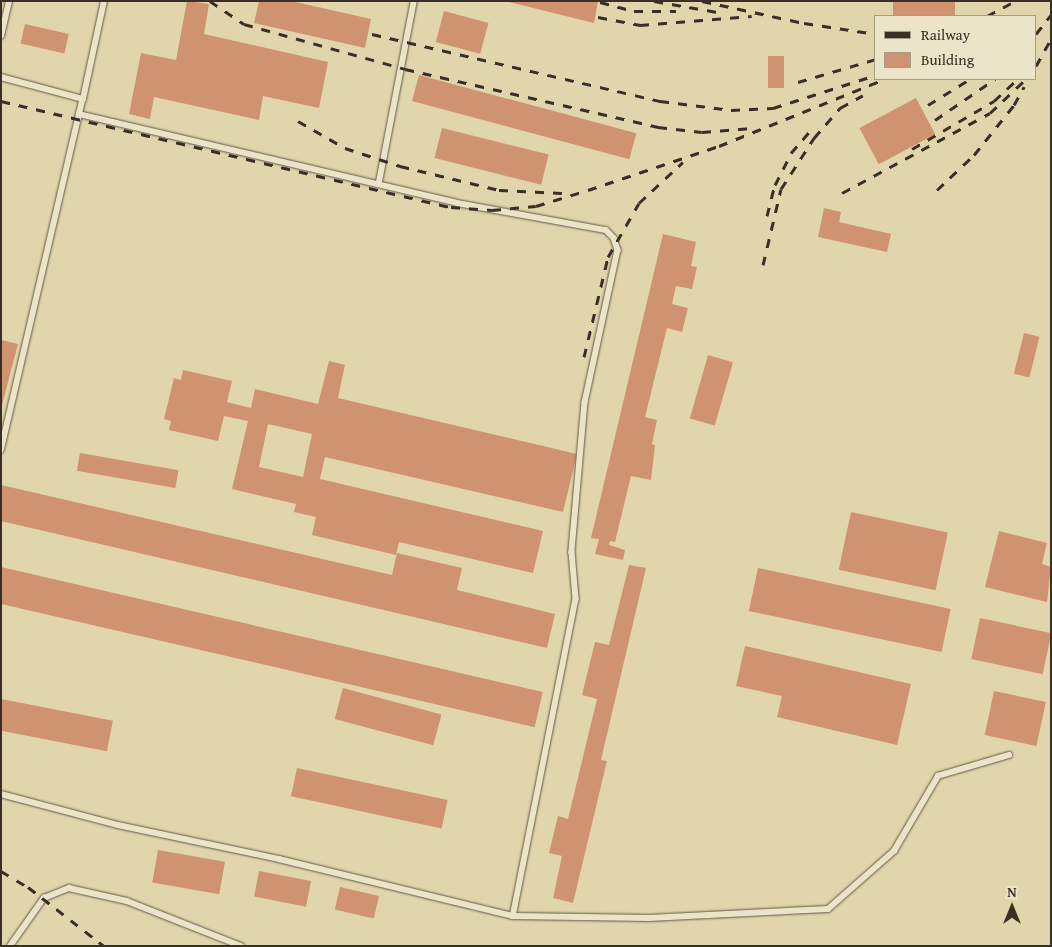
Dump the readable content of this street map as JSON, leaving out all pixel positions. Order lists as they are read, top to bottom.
{
  "legend": ["Railway", "Building"],
  "north": "top"
}
